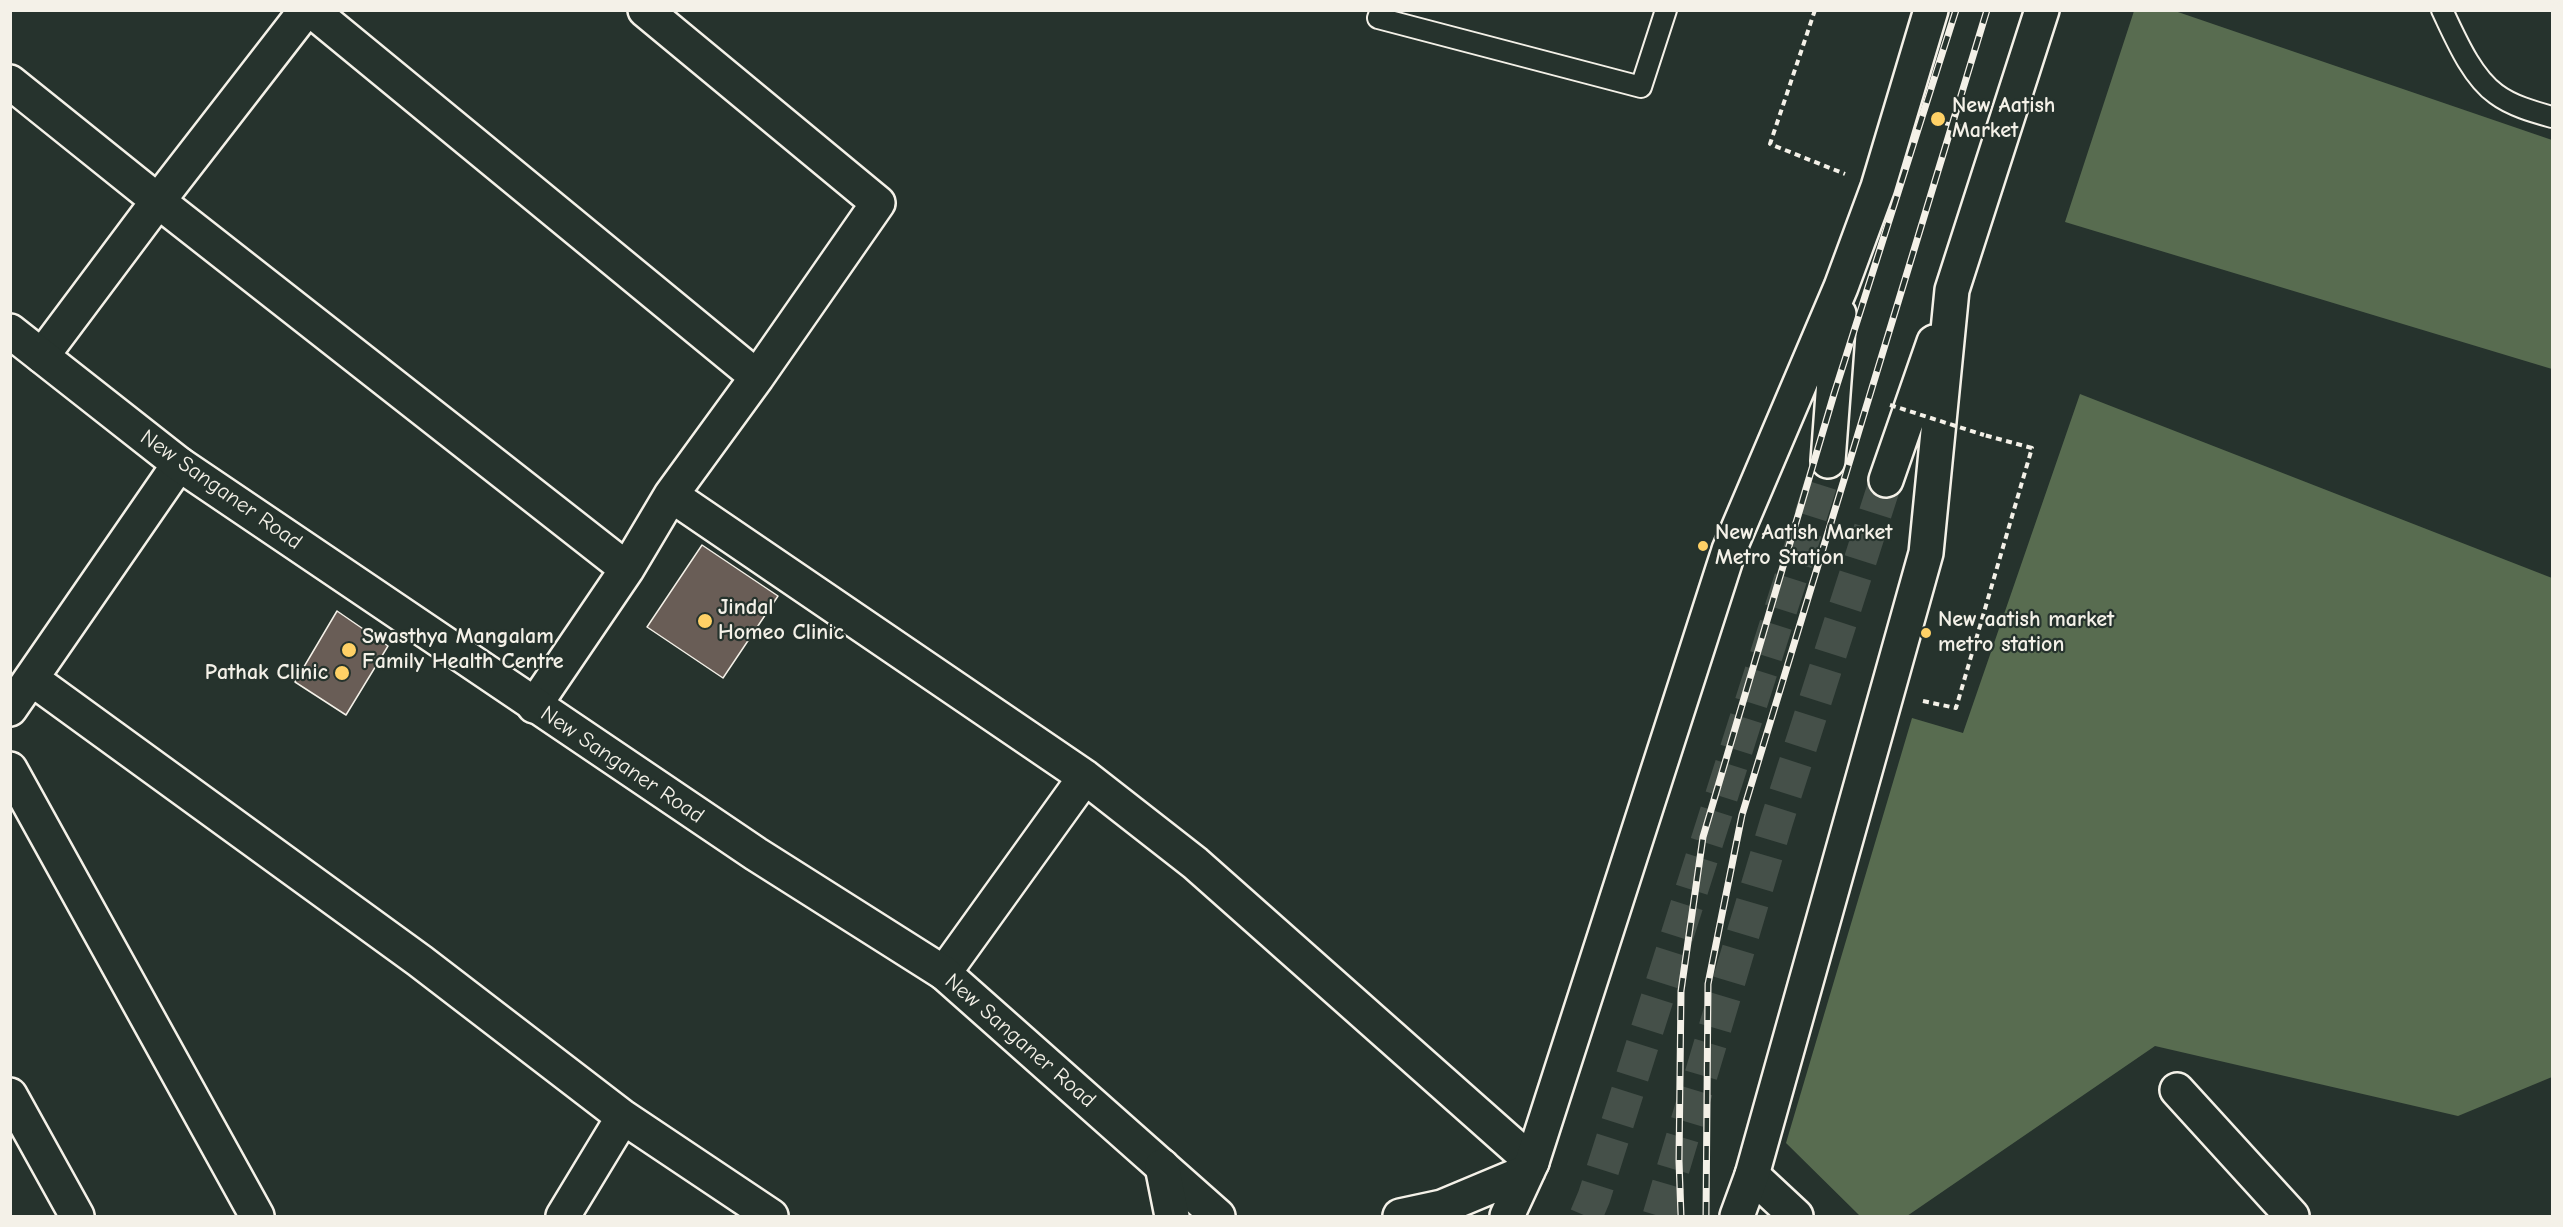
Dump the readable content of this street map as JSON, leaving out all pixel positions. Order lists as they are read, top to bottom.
{
  "streets": {
    "street": ["New Sanganer Road"]
  },
  "places": [
    "New Aatish Market",
    "New Aatish Market Metro Station",
    "Jindal Homeo Clinic",
    "New aatish market metro station",
    "Swasthya Mangalam Family Health Centre",
    "Pathak Clinic"
  ]
}
